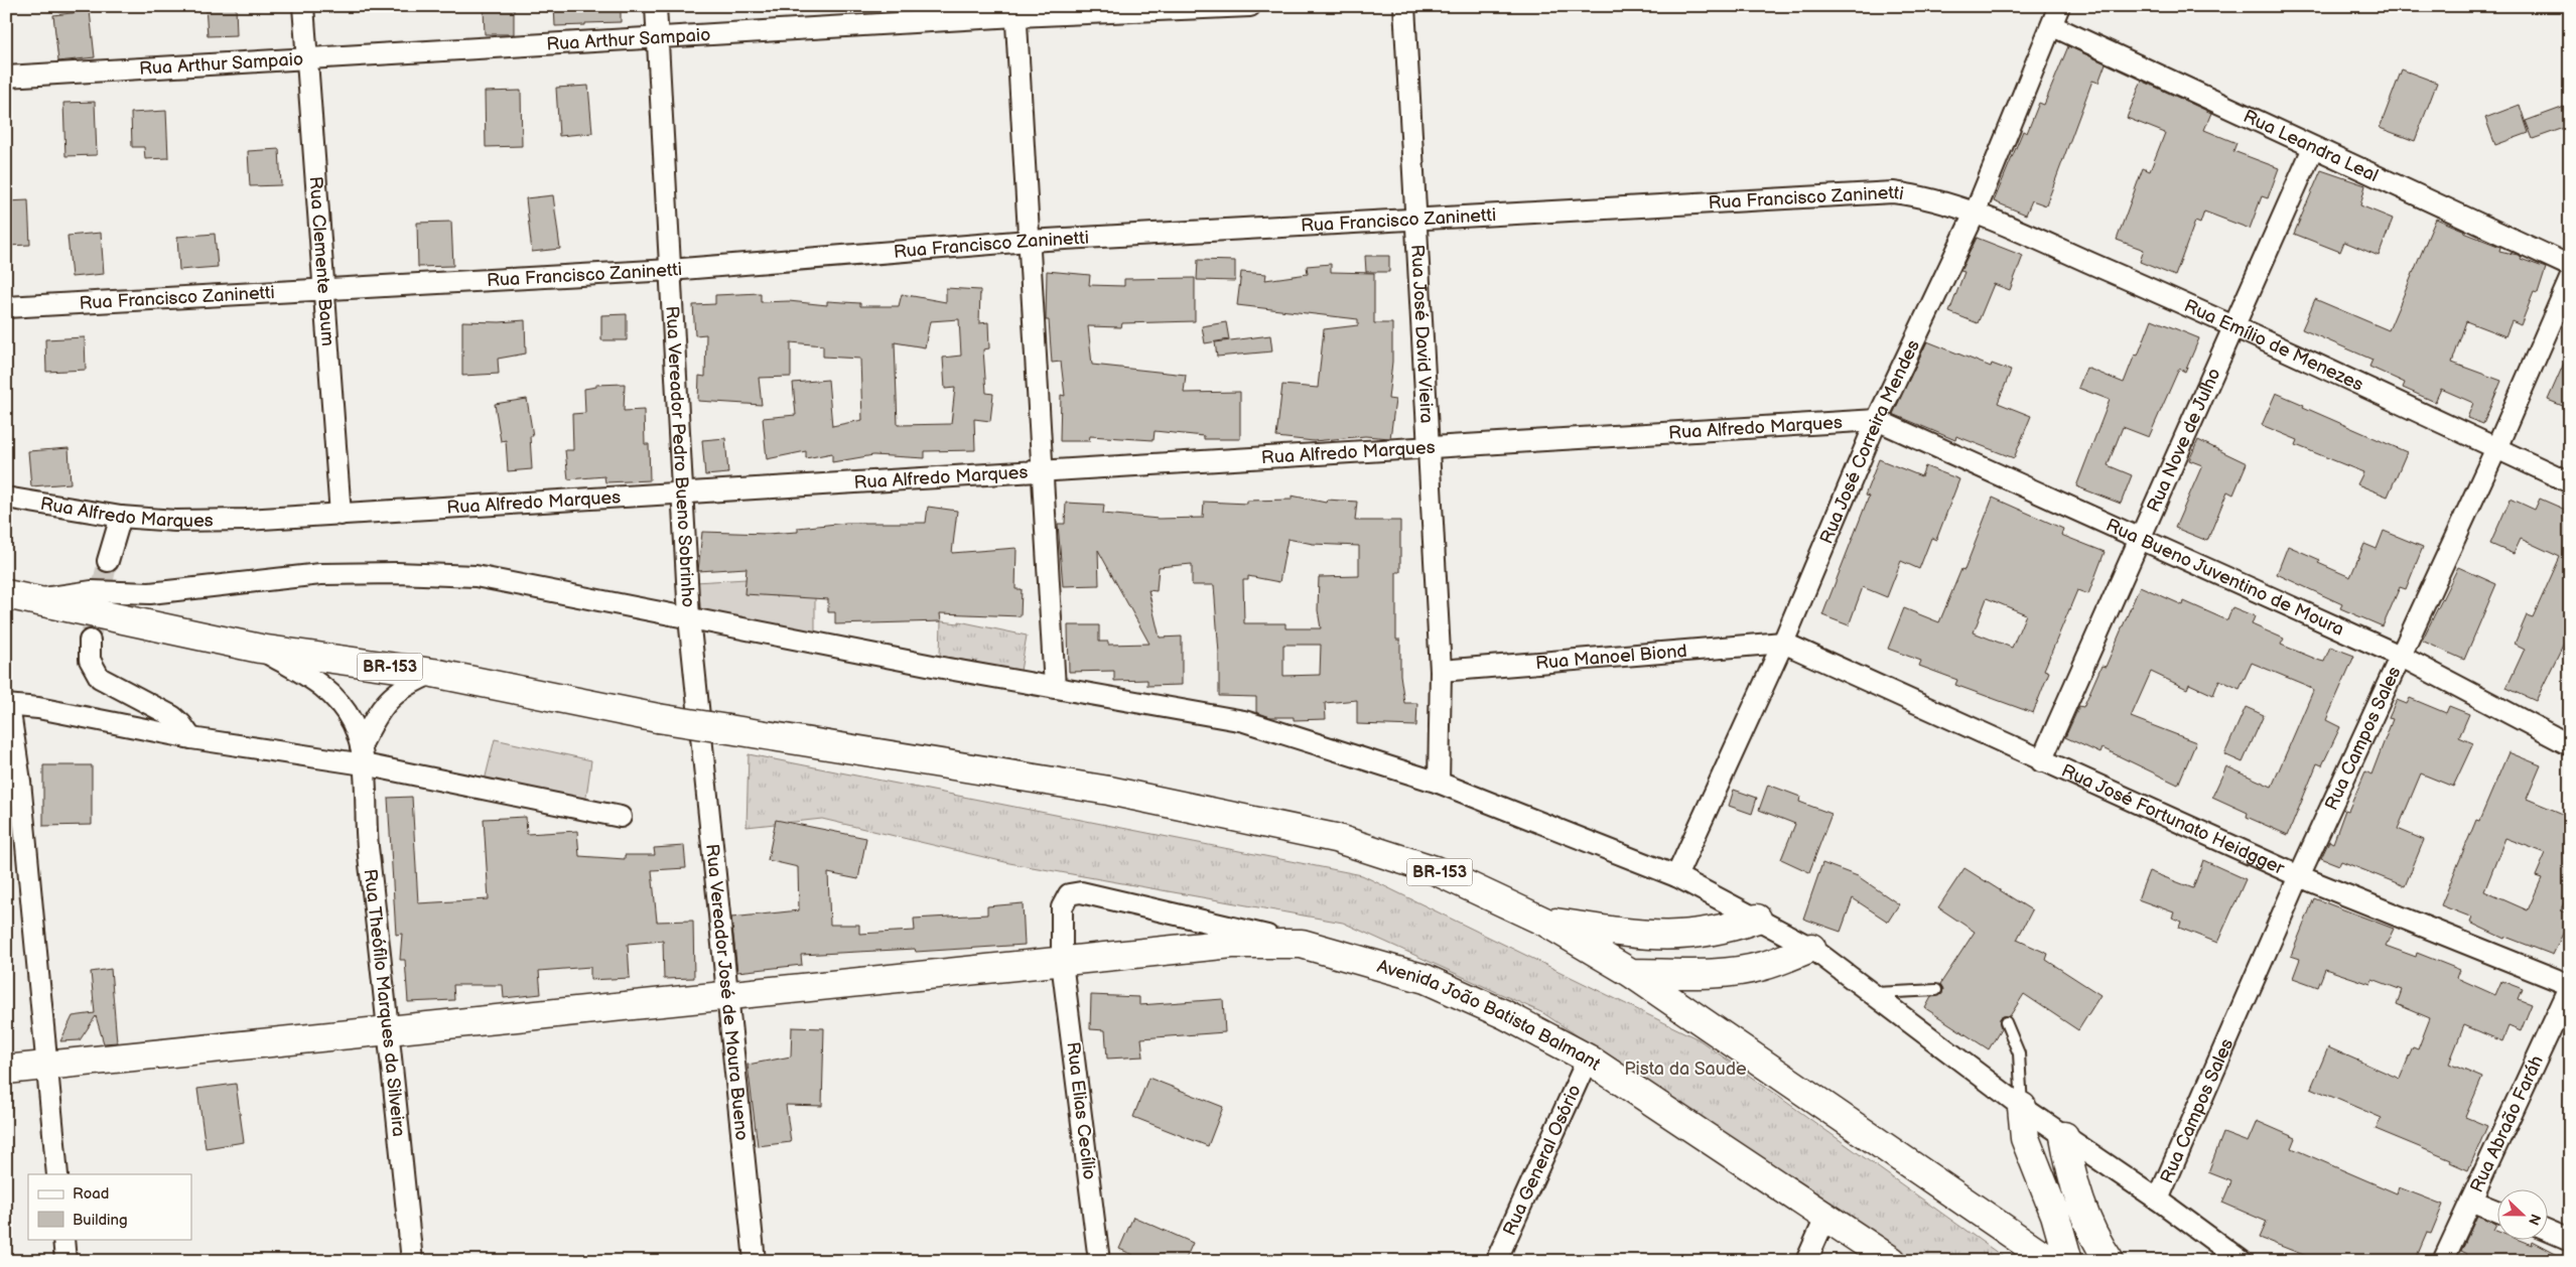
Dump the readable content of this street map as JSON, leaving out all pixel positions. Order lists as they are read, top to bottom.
{
  "streets": {
    "main road": ["BR-153", "Avenida João Batista Balmant"],
    "street": [
      "Rua Arthur Sampaio",
      "Rua Leandra Leal",
      "Rua Francisco Zaninetti",
      "Rua Clemente Baum",
      "Rua José David Vieira",
      "Rua Emílio de Menezes",
      "Rua Alfredo Marques",
      "Rua Nove de Julho",
      "Rua José Correira Mendes",
      "Rua Vereador Pedro Bueno Sobrinho",
      "Rua Bueno Juventino de Moura",
      "Rua Manoel Biond",
      "Rua Campos Sales",
      "Rua José Fortunato Heidgger",
      "Rua Vereador José de Moura Bueno",
      "Rua Theófilo Marques da Silveira",
      "Rua Elias Cecílio",
      "Rua Abraão Faráh",
      "Rua General Osório"
    ]
  },
  "crossings": [
    ["Rua Arthur Sampaio", "Rua Clemente Baum"],
    ["Rua Arthur Sampaio", "Rua Vereador Pedro Bueno Sobrinho"],
    ["Rua Leandra Leal", "Rua Nove de Julho"],
    ["Rua Leandra Leal", "Rua José Correira Mendes"],
    ["Rua Francisco Zaninetti", "Rua Clemente Baum"],
    ["Rua Francisco Zaninetti", "Rua José David Vieira"],
    ["Rua Francisco Zaninetti", "Rua Emílio de Menezes"],
    ["Rua Francisco Zaninetti", "Rua José Correira Mendes"],
    ["Rua Francisco Zaninetti", "Rua Vereador Pedro Bueno Sobrinho"],
    ["Rua Clemente Baum", "Rua Alfredo Marques"],
    ["Rua José David Vieira", "Rua Alfredo Marques"],
    ["Rua José David Vieira", "Rua Manoel Biond"],
    ["Rua Emílio de Menezes", "Rua Nove de Julho"],
    ["Rua Emílio de Menezes", "Rua José Correira Mendes"],
    ["Rua Emílio de Menezes", "Rua Campos Sales"],
    ["Rua Alfredo Marques", "Rua José Correira Mendes"],
    ["Rua Alfredo Marques", "Rua Vereador Pedro Bueno Sobrinho"],
    ["Rua Alfredo Marques", "Rua Bueno Juventino de Moura"],
    ["Rua Nove de Julho", "Rua Bueno Juventino de Moura"],
    ["Rua Nove de Julho", "Rua José Fortunato Heidgger"],
    ["Rua José Correira Mendes", "Rua Bueno Juventino de Moura"],
    ["Rua José Correira Mendes", "Rua Manoel Biond"],
    ["Rua José Correira Mendes", "Rua José Fortunato Heidgger"],
    ["Rua Vereador Pedro Bueno Sobrinho", "Rua Vereador José de Moura Bueno"],
    ["Rua Bueno Juventino de Moura", "Rua Campos Sales"],
    ["Rua Manoel Biond", "Rua José Fortunato Heidgger"],
    ["Rua Campos Sales", "Rua José Fortunato Heidgger"],
    ["Rua José Fortunato Heidgger", "Rua Abraão Faráh"],
    ["Rua Vereador José de Moura Bueno", "Avenida João Batista Balmant"],
    ["Rua Theófilo Marques da Silveira", "Avenida João Batista Balmant"],
    ["Avenida João Batista Balmant", "Rua Elias Cecílio"],
    ["Avenida João Batista Balmant", "Rua General Osório"]
  ],
  "parks": ["Pista da Saude"],
  "legend": ["Road", "Building"],
  "north": "right"
}
